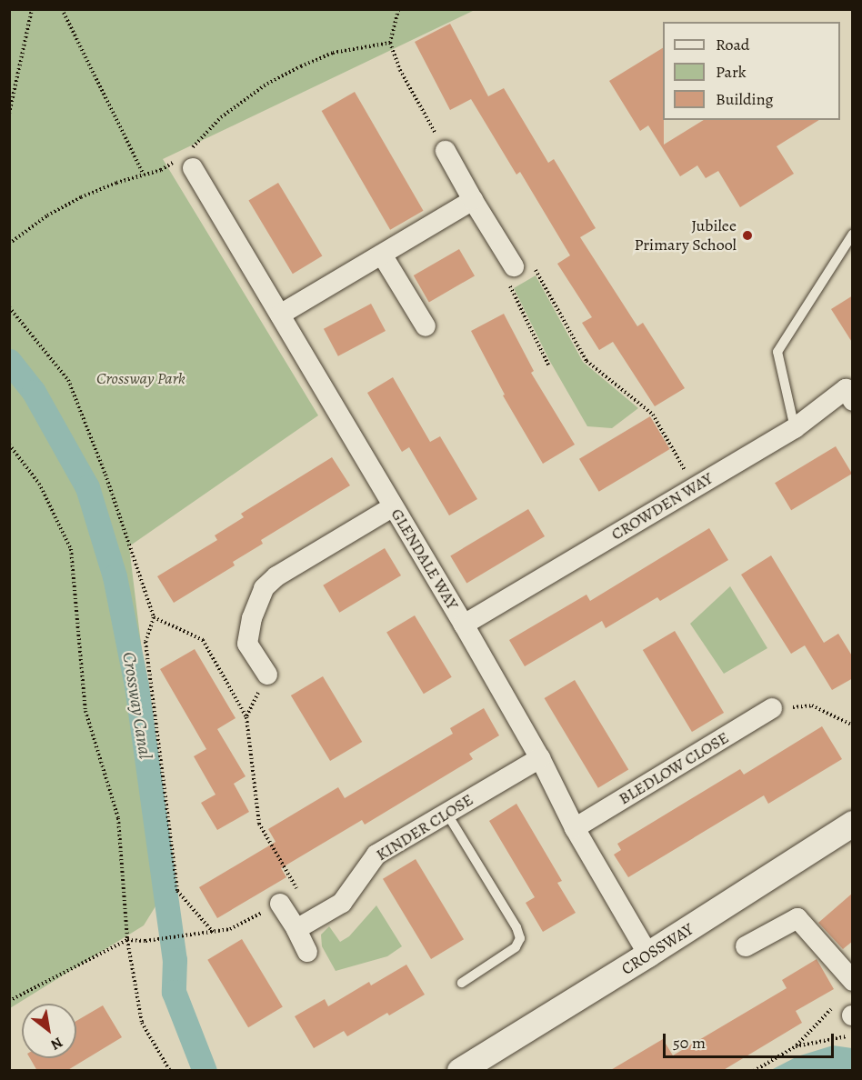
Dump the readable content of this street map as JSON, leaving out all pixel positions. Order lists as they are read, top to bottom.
{
  "streets": {
    "street": [
      "CROWDEN WAY",
      "GLENDALE WAY",
      "BLEDLOW CLOSE",
      "KINDER CLOSE",
      "CROSSWAY"
    ]
  },
  "crossings": [
    ["CROWDEN WAY", "GLENDALE WAY"],
    ["GLENDALE WAY", "BLEDLOW CLOSE"],
    ["GLENDALE WAY", "KINDER CLOSE"],
    ["GLENDALE WAY", "CROSSWAY"]
  ],
  "water": ["Crossway Canal"],
  "parks": ["Crossway Park"],
  "places": ["Jubilee Primary School"],
  "legend": ["Road", "Park", "Building"],
  "scale_bar": "50 m",
  "north": "bottom right"
}
